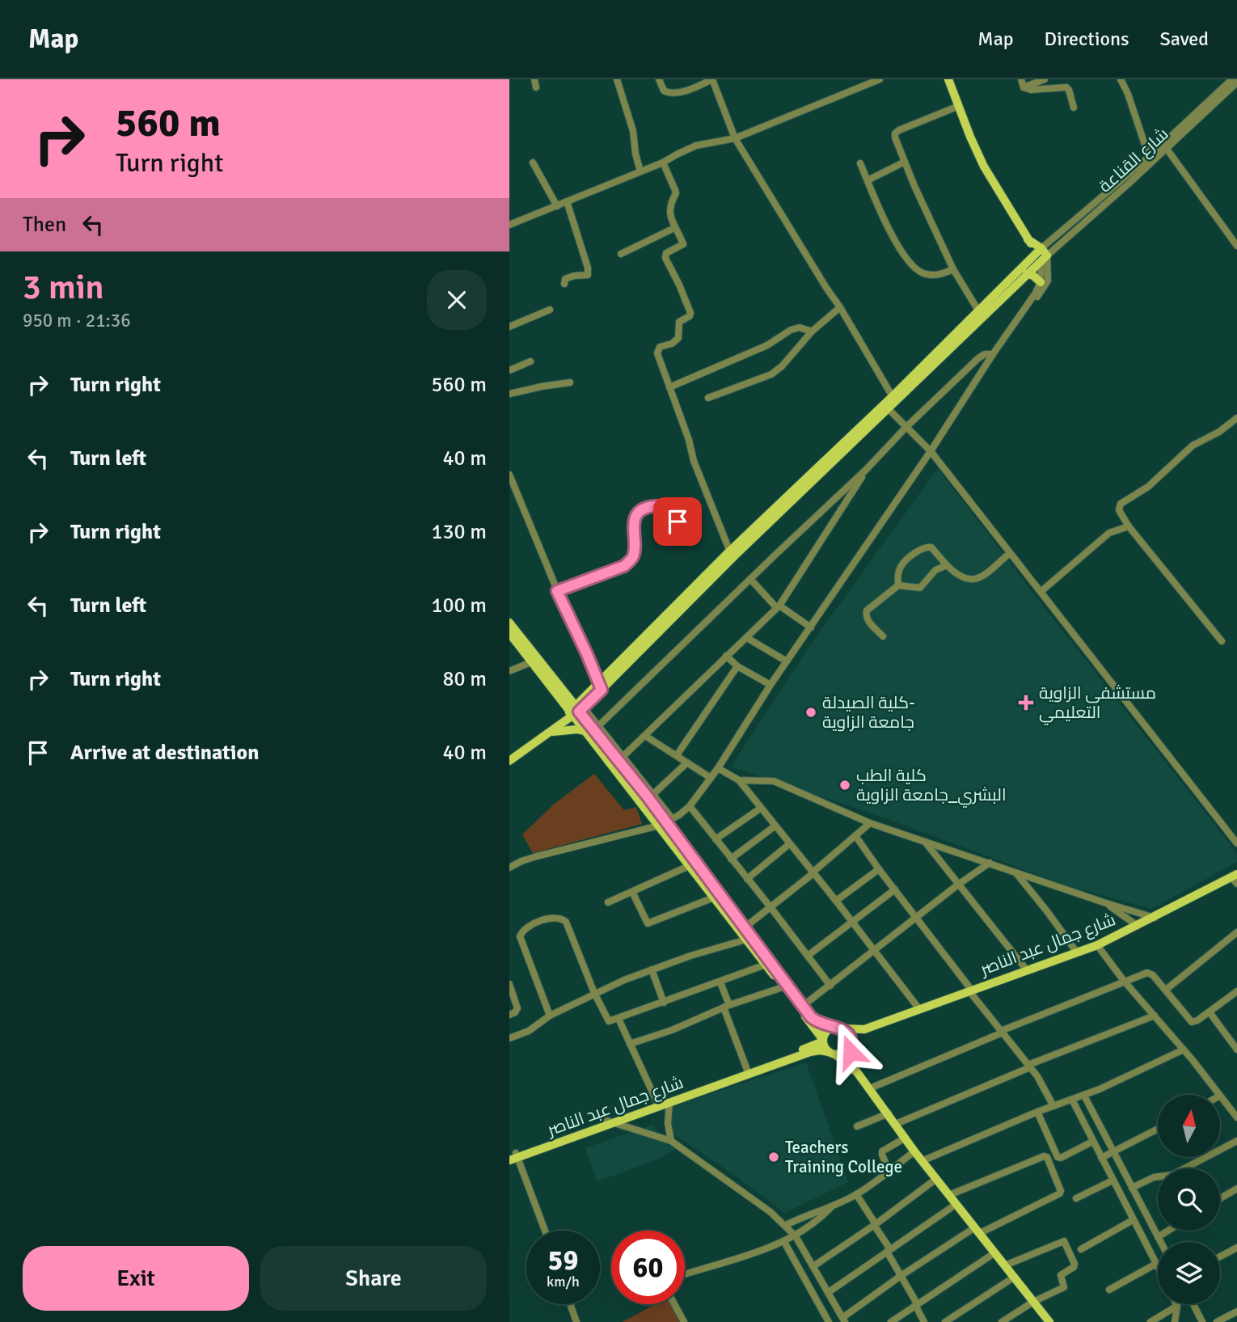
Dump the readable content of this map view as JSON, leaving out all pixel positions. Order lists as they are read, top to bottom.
{
  "streets": {
    "main road": ["شارع جمال عبد الناصر"],
    "street": ["شارع القناعة"]
  },
  "places": {
    "health": ["مستشفى الزاوية التعليمي"],
    "other": ["كلية الصيدلة- جامعة الزاوية", "كلية الطب البشري_جامعة الزاوية", "Teachers Training College"]
  },
  "north": "top",
  "page": {
    "header": "Map",
    "nav": ["Map", "Directions", "Saved"],
    "turn": ["560 m", "Turn right"],
    "then": "Then",
    "heading": ["3 min", "950 m · 21:36"],
    "list": [
      {
        "name": "Turn right",
        "value": "560 m"
      },
      {
        "name": "Turn left",
        "value": "40 m"
      },
      {
        "name": "Turn right",
        "value": "130 m"
      },
      {
        "name": "Turn left",
        "value": "100 m"
      },
      {
        "name": "Turn right",
        "value": "80 m"
      },
      {
        "name": "Arrive at destination",
        "value": "40 m"
      }
    ],
    "speed": "59 km/h",
    "limit": "60",
    "buttons": ["Exit", "Share"]
  }
}
